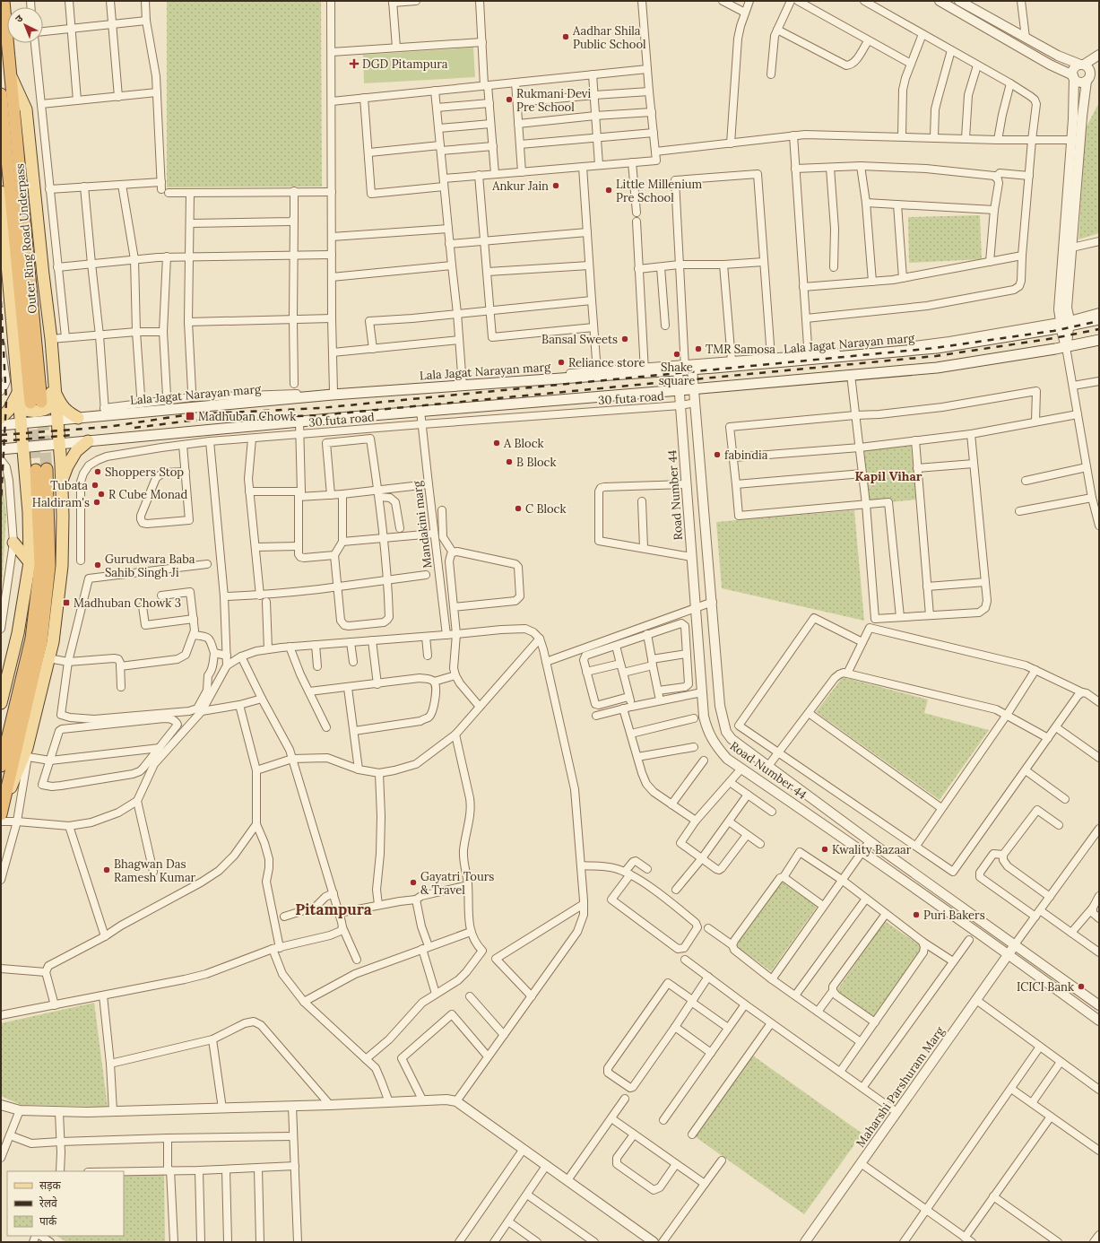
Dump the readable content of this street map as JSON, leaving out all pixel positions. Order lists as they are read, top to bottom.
{
  "streets": {
    "highway": ["Outer Ring Road Underpass"],
    "main road": ["Lala Jagat Narayan marg"],
    "street": [
      "30 futa road",
      "Road Number 44",
      "Mandakini marg",
      "Maharshi Parshuram Marg"
    ]
  },
  "crossings": [
    ["Lala Jagat Narayan marg", "Road Number 44"],
    ["30 futa road", "Road Number 44"],
    ["30 futa road", "Mandakini marg"],
    ["Road Number 44", "Maharshi Parshuram Marg"]
  ],
  "districts": ["Kapil Vihar", "Pitampura"],
  "places": {
    "other": [
      "Aadhar Shila Public School",
      "Rukmani Devi Pre School",
      "Ankur Jain",
      "Little Millenium Pre School",
      "Bansal Sweets",
      "TMR Samosa",
      "Shake square",
      "Reliance store",
      "A Block",
      "fabindia",
      "B Block",
      "Shoppers Stop",
      "Tubata",
      "R Cube Monad",
      "Haldiram's",
      "C Block",
      "Gurudwara Baba Sahib Singh Ji",
      "Kwality Bazaar",
      "Bhagwan Das Ramesh Kumar",
      "Gayatri Tours & Travel",
      "Puri Bakers",
      "ICICI Bank"
    ],
    "health": ["DGD Pitampura"],
    "transit": ["Madhuban Chowk", "Madhuban Chowk 3"]
  },
  "legend": ["सड़क", "रेलवे", "पार्क"],
  "north": "top left"
}
